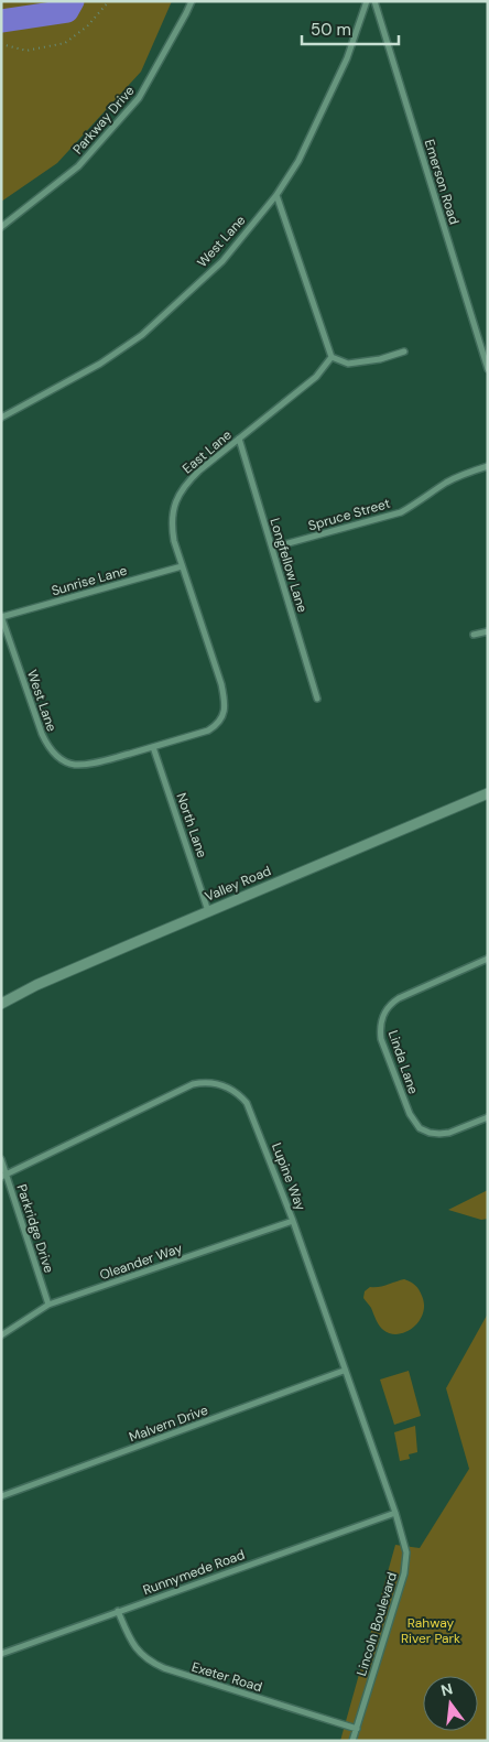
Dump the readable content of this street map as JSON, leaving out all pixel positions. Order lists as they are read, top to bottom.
{
  "streets": {
    "street": [
      "Parkway Drive",
      "Emerson Road",
      "West Lane",
      "East Lane",
      "Spruce Street",
      "Longfellow Lane",
      "Sunrise Lane",
      "North Lane",
      "Valley Road",
      "Linda Lane",
      "Lupine Way",
      "Parkridge Drive",
      "Oleander Way",
      "Malvern Drive",
      "Runnymede Road",
      "Lincoln Boulevard",
      "Exeter Road"
    ]
  },
  "crossings": [
    ["West Lane", "East Lane"],
    ["West Lane", "Sunrise Lane"],
    ["West Lane", "North Lane"],
    ["East Lane", "Longfellow Lane"],
    ["East Lane", "Sunrise Lane"],
    ["East Lane", "North Lane"],
    ["Spruce Street", "Longfellow Lane"],
    ["North Lane", "Valley Road"],
    ["Lupine Way", "Parkridge Drive"],
    ["Lupine Way", "Oleander Way"],
    ["Lupine Way", "Malvern Drive"],
    ["Lupine Way", "Runnymede Road"],
    ["Lupine Way", "Lincoln Boulevard"],
    ["Parkridge Drive", "Oleander Way"],
    ["Runnymede Road", "Lincoln Boulevard"],
    ["Runnymede Road", "Exeter Road"],
    ["Lincoln Boulevard", "Exeter Road"]
  ],
  "parks": ["Rahway River Park"],
  "scale_bar": "50 m",
  "north": "top"
}
